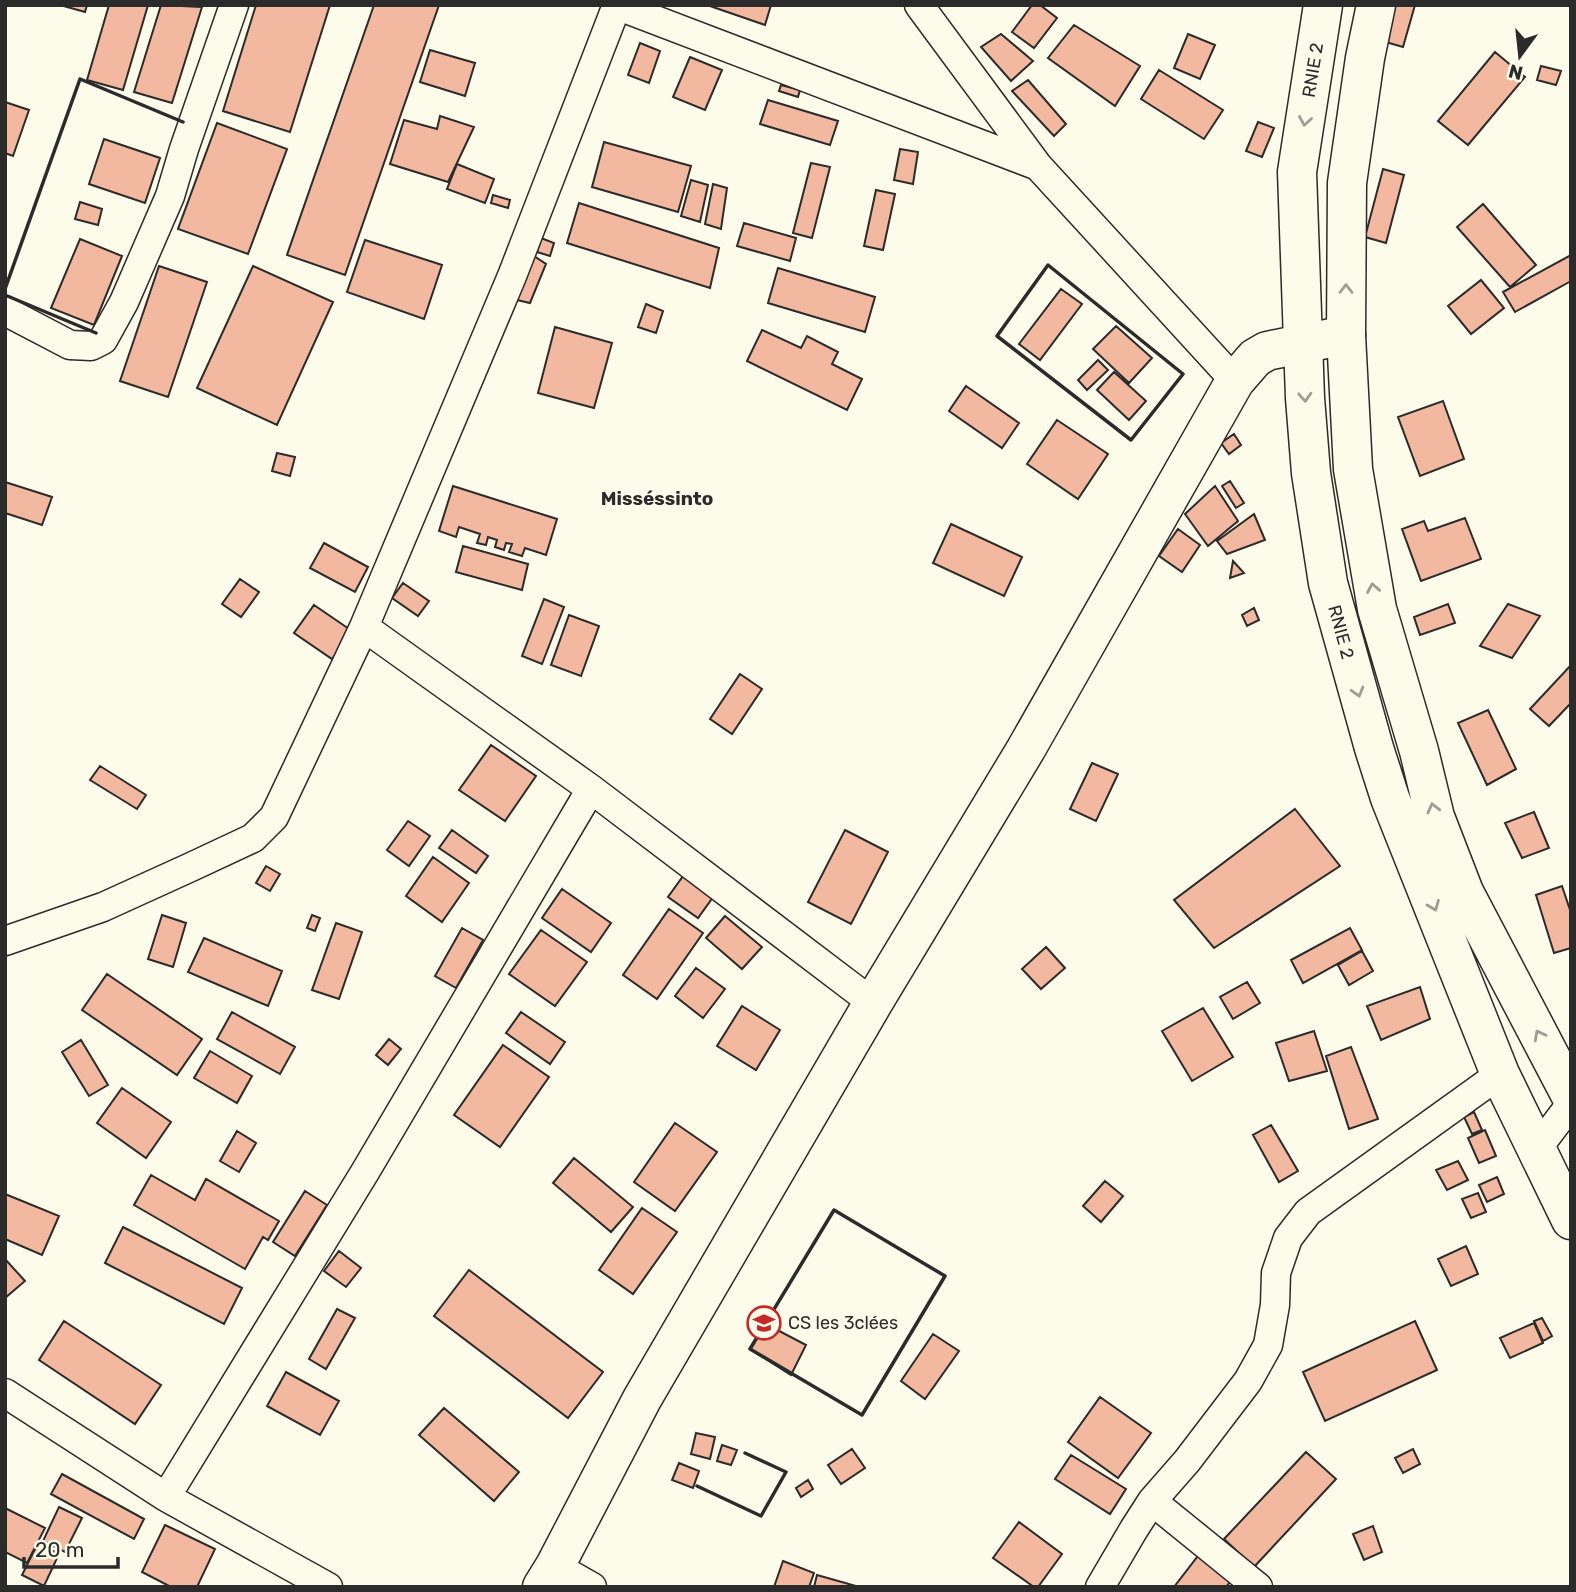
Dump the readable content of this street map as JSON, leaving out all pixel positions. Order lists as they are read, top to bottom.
{
  "streets": {
    "main road": ["RNIE 2"]
  },
  "districts": ["Misséssinto"],
  "places": {
    "school or university": ["CS les 3clées"]
  },
  "scale_bar": "20 m",
  "north": "bottom"
}
